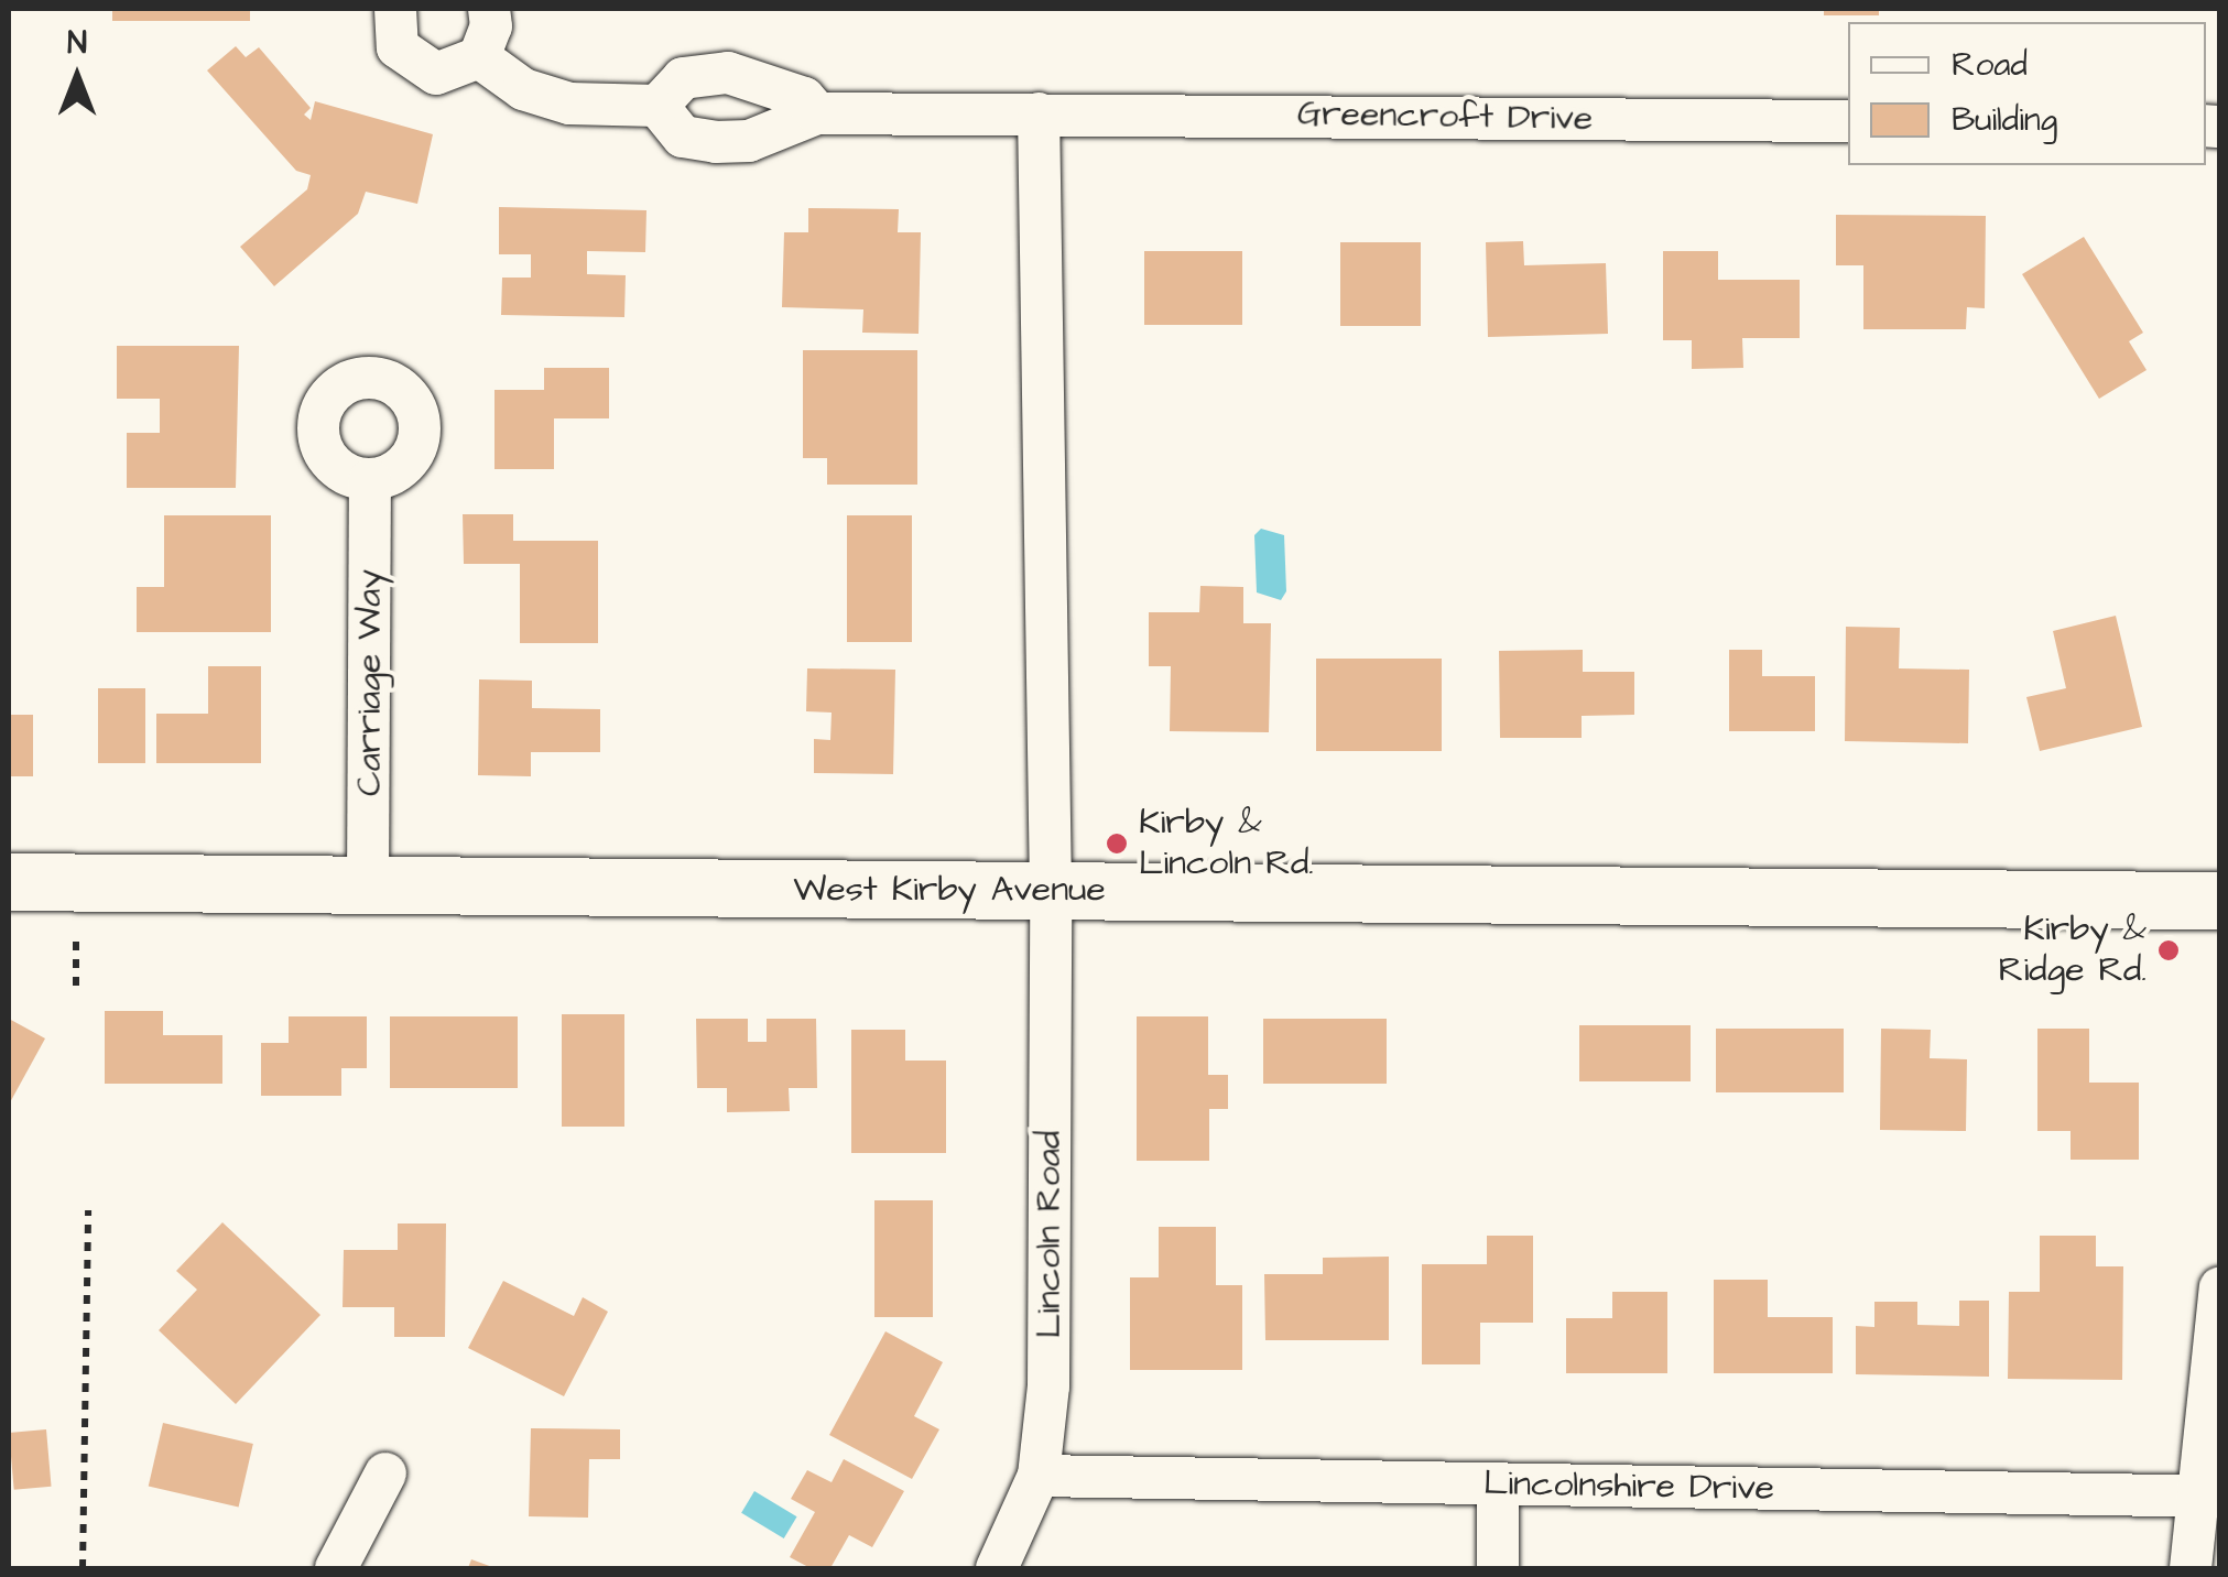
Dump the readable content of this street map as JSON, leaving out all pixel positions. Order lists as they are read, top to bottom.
{
  "streets": {
    "main road": ["West Kirby Avenue"],
    "street": [
      "Greencroft Drive",
      "Carriage Way",
      "Lincoln Road",
      "Lincolnshire Drive"
    ]
  },
  "crossings": [
    ["Carriage Way", "West Kirby Avenue"],
    ["West Kirby Avenue", "Lincoln Road"],
    ["Lincoln Road", "Lincolnshire Drive"]
  ],
  "places": ["Kirby & Lincoln Rd.", "Kirby & Ridge Rd."],
  "legend": ["Road", "Building"],
  "north": "top"
}
